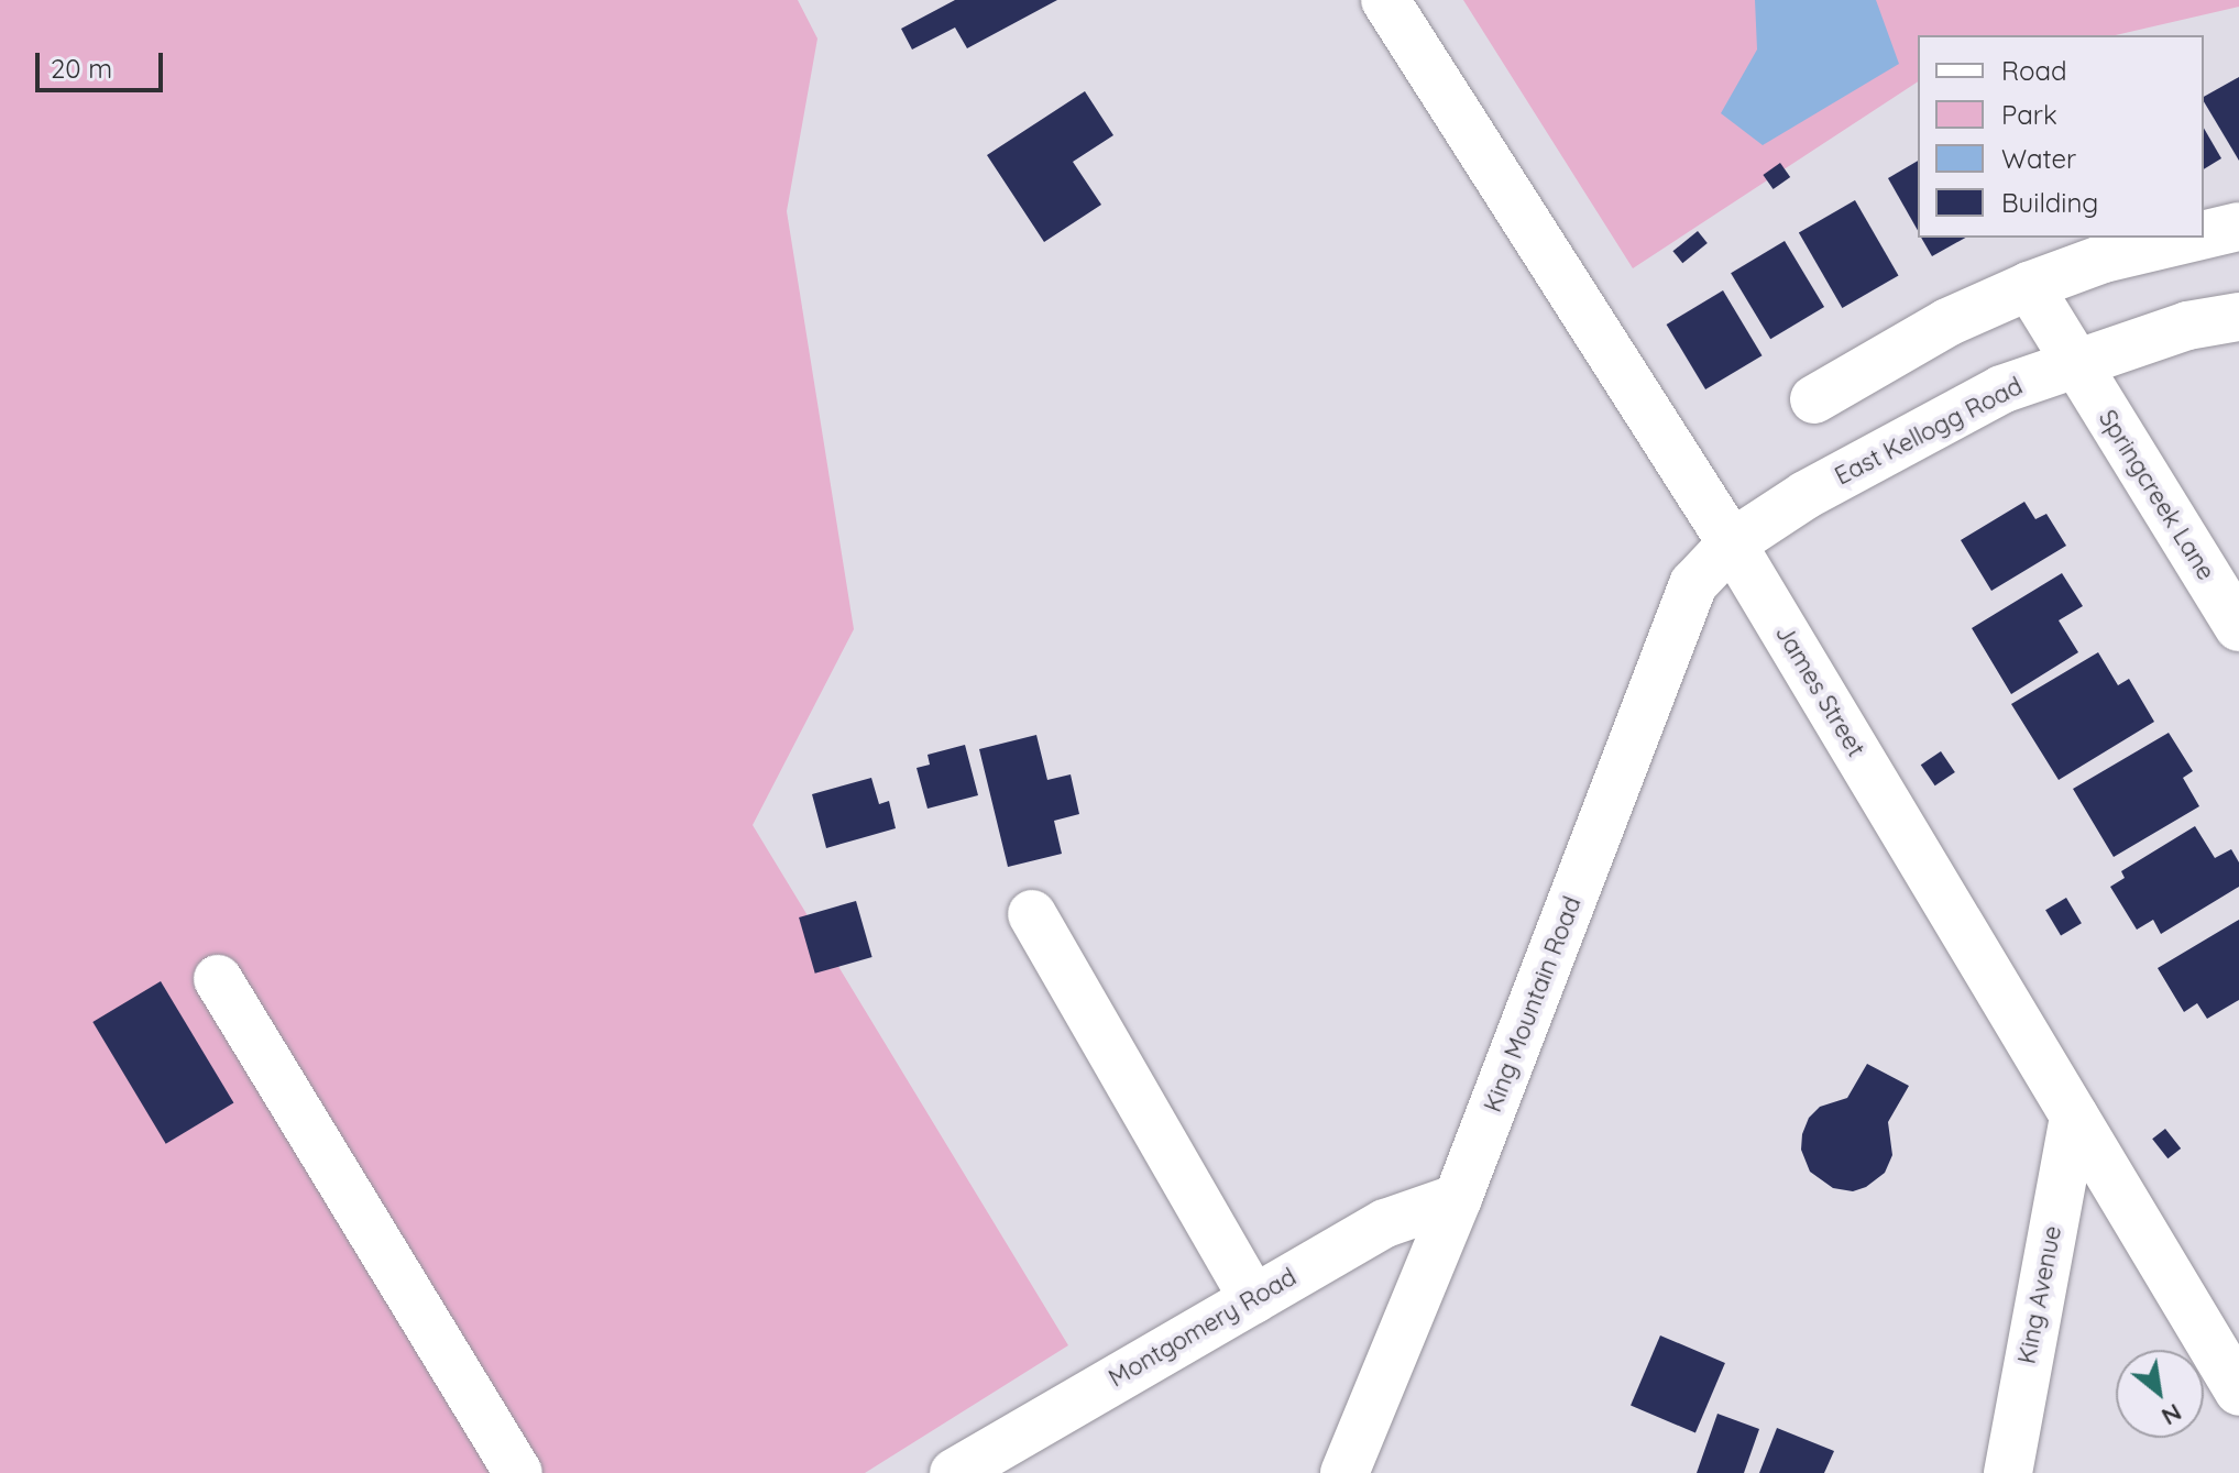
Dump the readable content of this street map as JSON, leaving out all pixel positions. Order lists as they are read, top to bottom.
{
  "streets": {
    "street": [
      "East Kellogg Road",
      "Springcreek Lane",
      "James Street",
      "King Mountain Road",
      "King Avenue",
      "Montgomery Road"
    ]
  },
  "crossings": [
    ["East Kellogg Road", "Springcreek Lane"],
    ["East Kellogg Road", "James Street"],
    ["East Kellogg Road", "King Mountain Road"],
    ["James Street", "King Mountain Road"],
    ["James Street", "King Avenue"],
    ["King Mountain Road", "Montgomery Road"]
  ],
  "legend": [
    "Road",
    "Park",
    "Water",
    "Building"
  ],
  "scale_bar": "20 m",
  "north": "bottom right"
}
